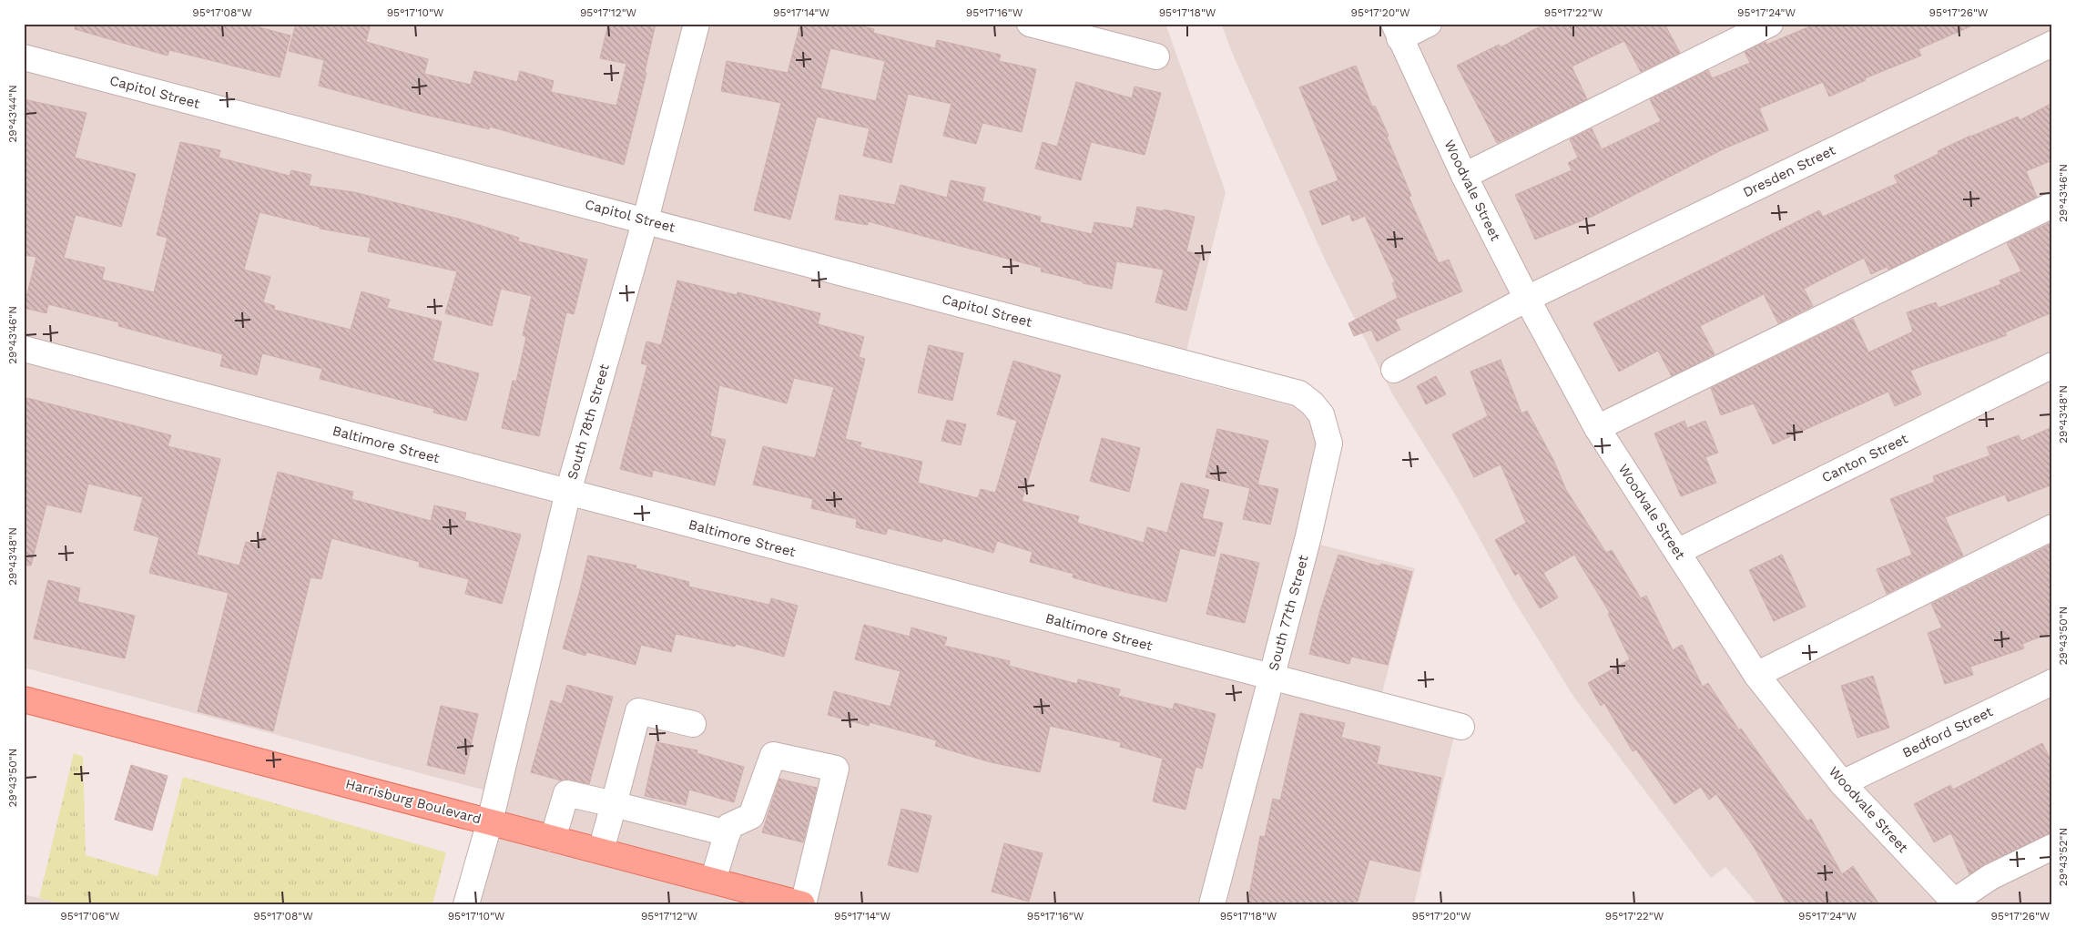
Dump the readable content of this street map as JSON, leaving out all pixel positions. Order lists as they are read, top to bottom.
{
  "streets": {
    "main road": ["Harrisburg Boulevard"],
    "street": [
      "Capitol Street",
      "Dresden Street",
      "Woodvale Street",
      "South 78th Street",
      "Baltimore Street",
      "Canton Street",
      "South 77th Street",
      "Bedford Street"
    ]
  },
  "crossings": [
    ["Capitol Street", "South 78th Street"],
    ["Capitol Street", "South 77th Street"],
    ["Dresden Street", "Woodvale Street"],
    ["Woodvale Street", "Canton Street"],
    ["Woodvale Street", "Bedford Street"],
    ["South 78th Street", "Baltimore Street"],
    ["South 78th Street", "Harrisburg Boulevard"],
    ["Baltimore Street", "South 77th Street"]
  ],
  "coordinates": [
    "95°17'08\"W",
    "95°17'10\"W",
    "95°17'12\"W",
    "95°17'14\"W",
    "95°17'16\"W",
    "95°17'18\"W",
    "95°17'20\"W",
    "95°17'22\"W",
    "95°17'24\"W",
    "95°17'26\"W",
    "29°43'44\"N",
    "29°43'46\"N",
    "29°43'48\"N",
    "29°43'50\"N",
    "29°43'52\"N",
    "95°17'06\"W"
  ]
}
